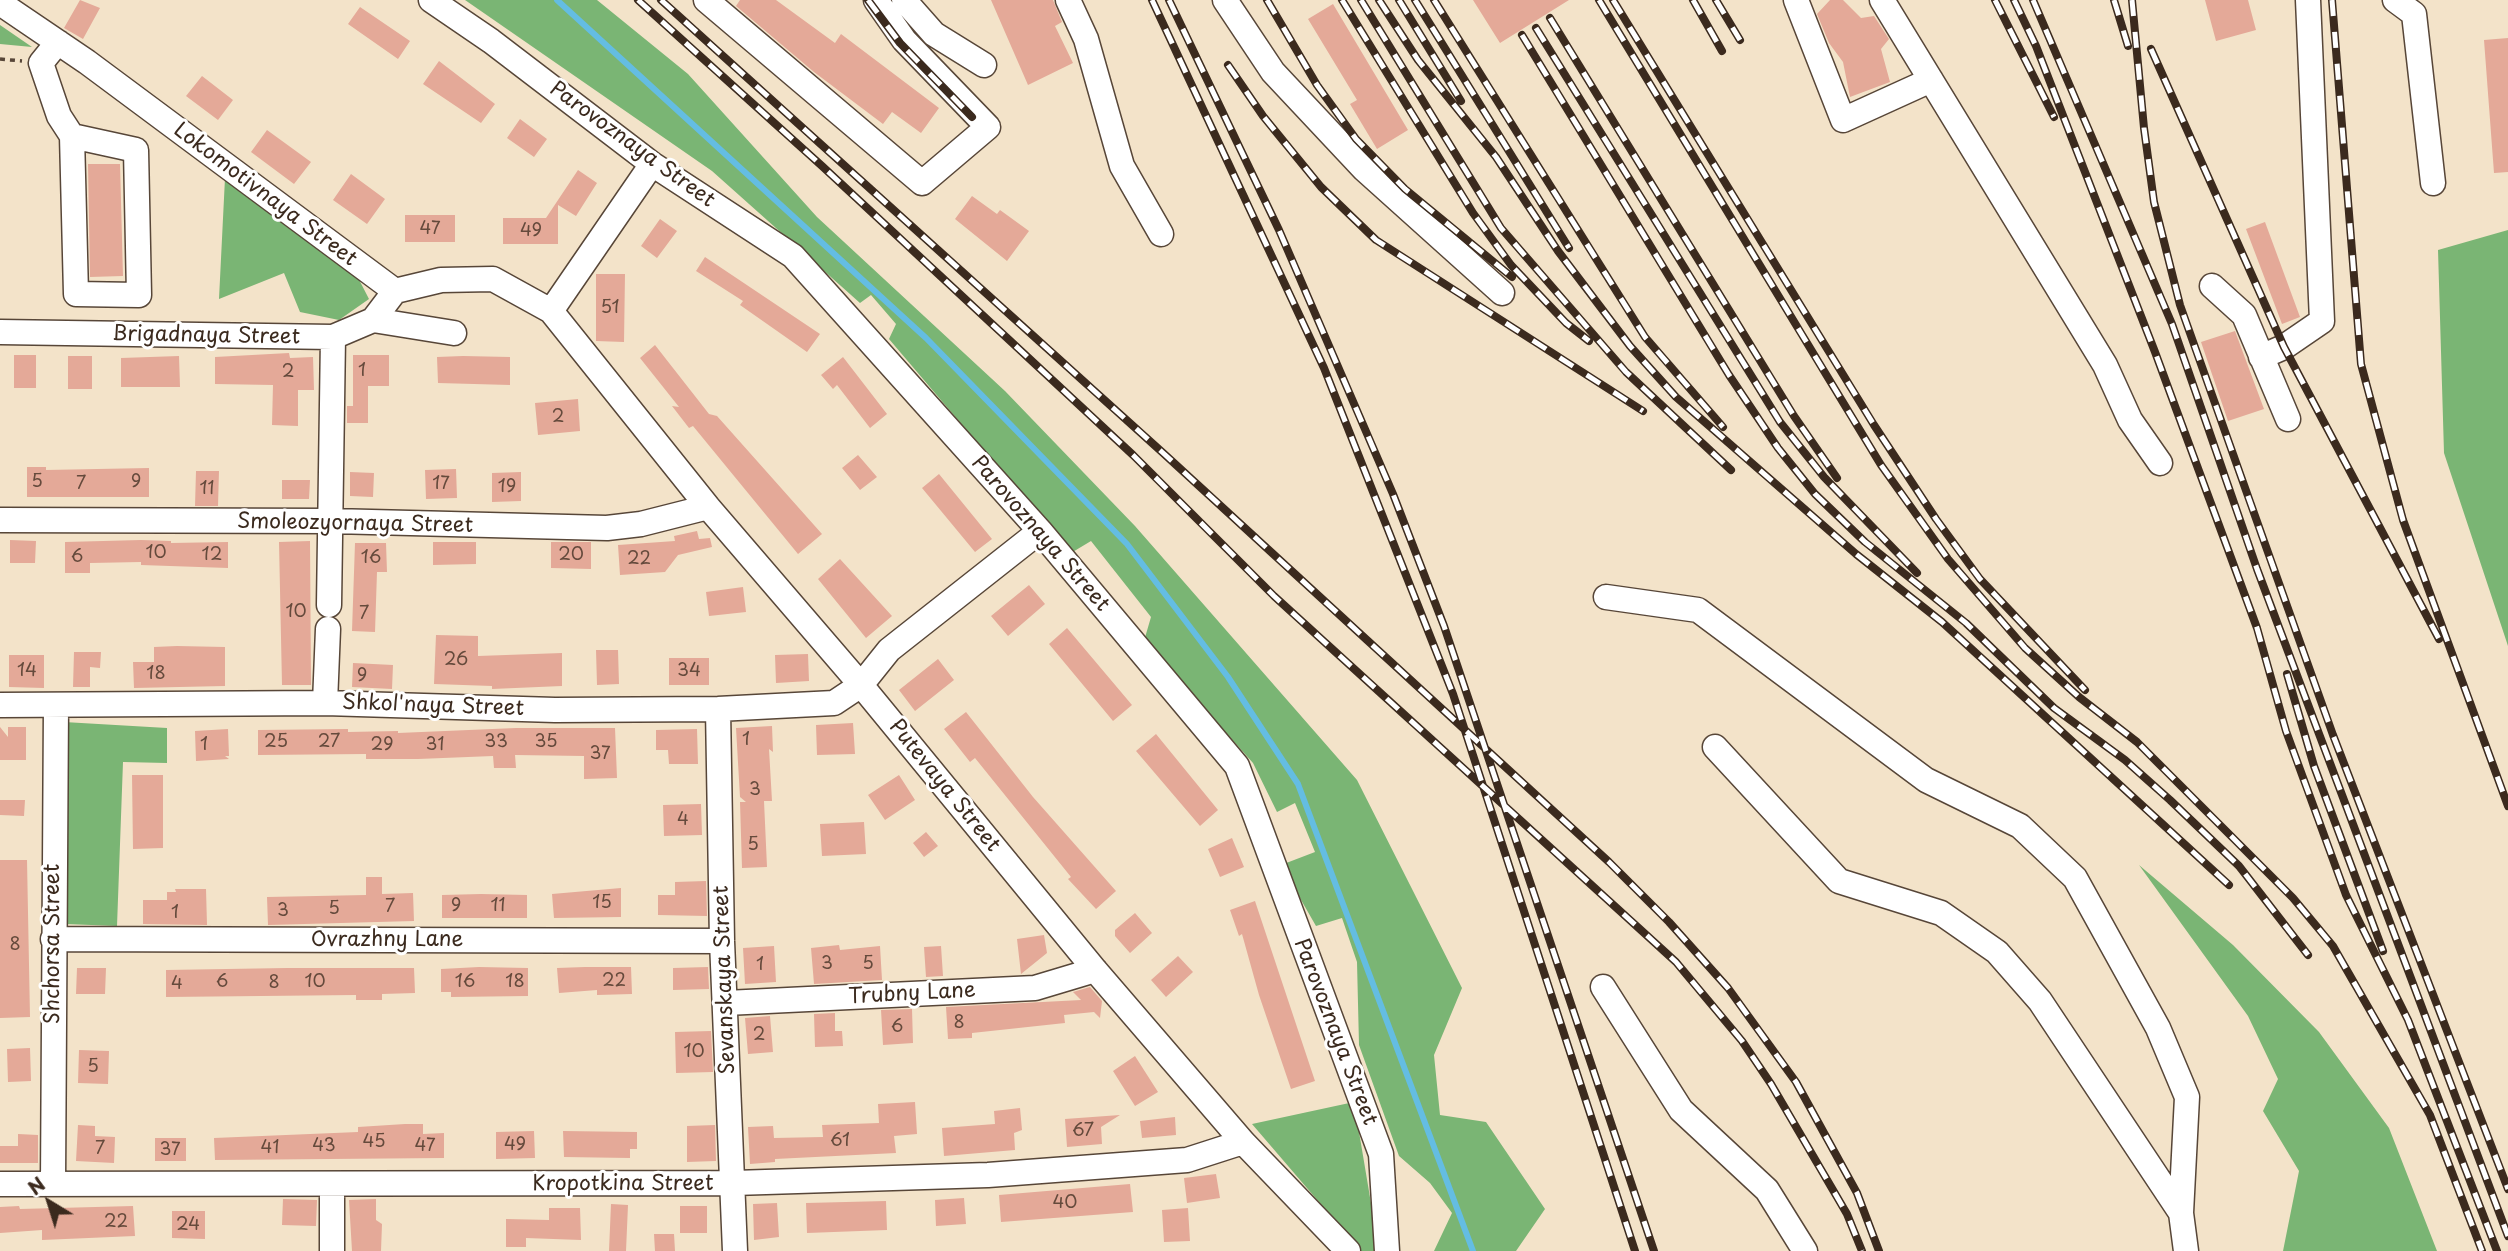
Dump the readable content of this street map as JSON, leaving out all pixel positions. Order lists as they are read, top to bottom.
{
  "streets": {
    "street": [
      "Parovoznaya Street",
      "Lokomotivnaya Street",
      "Brigadnaya Street",
      "Smoleozyornaya Street",
      "Shkol'naya Street",
      "Putevaya Street",
      "Ovrazhny Lane",
      "Shchorsa Street",
      "Sevanskaya Street",
      "Trubny Lane",
      "Kropotkina Street"
    ]
  },
  "crossings": [
    ["Lokomotivnaya Street", "Brigadnaya Street"],
    ["Smoleozyornaya Street", "Putevaya Street"],
    ["Shkol'naya Street", "Putevaya Street"],
    ["Shkol'naya Street", "Shchorsa Street"],
    ["Shkol'naya Street", "Sevanskaya Street"],
    ["Putevaya Street", "Trubny Lane"],
    ["Putevaya Street", "Kropotkina Street"],
    ["Ovrazhny Lane", "Shchorsa Street"],
    ["Ovrazhny Lane", "Sevanskaya Street"],
    ["Shchorsa Street", "Kropotkina Street"],
    ["Sevanskaya Street", "Trubny Lane"],
    ["Sevanskaya Street", "Kropotkina Street"]
  ],
  "house_numbers": [
    "47",
    "49",
    "51",
    "1",
    "2",
    "2",
    "5",
    "9",
    "7",
    "17",
    "19",
    "11",
    "10",
    "12",
    "20",
    "6",
    "16",
    "22",
    "10",
    "7",
    "26",
    "14",
    "34",
    "18",
    "9",
    "1",
    "25",
    "27",
    "33",
    "35",
    "1",
    "29",
    "31",
    "37",
    "3",
    "4",
    "5",
    "15",
    "9",
    "11",
    "7",
    "5",
    "3",
    "1",
    "8",
    "3",
    "5",
    "1",
    "22",
    "6",
    "10",
    "16",
    "18",
    "8",
    "4",
    "8",
    "6",
    "2",
    "10",
    "5",
    "67",
    "61",
    "45",
    "49",
    "43",
    "47",
    "41",
    "7",
    "37",
    "40",
    "22",
    "24"
  ],
  "north": "top left"
}
